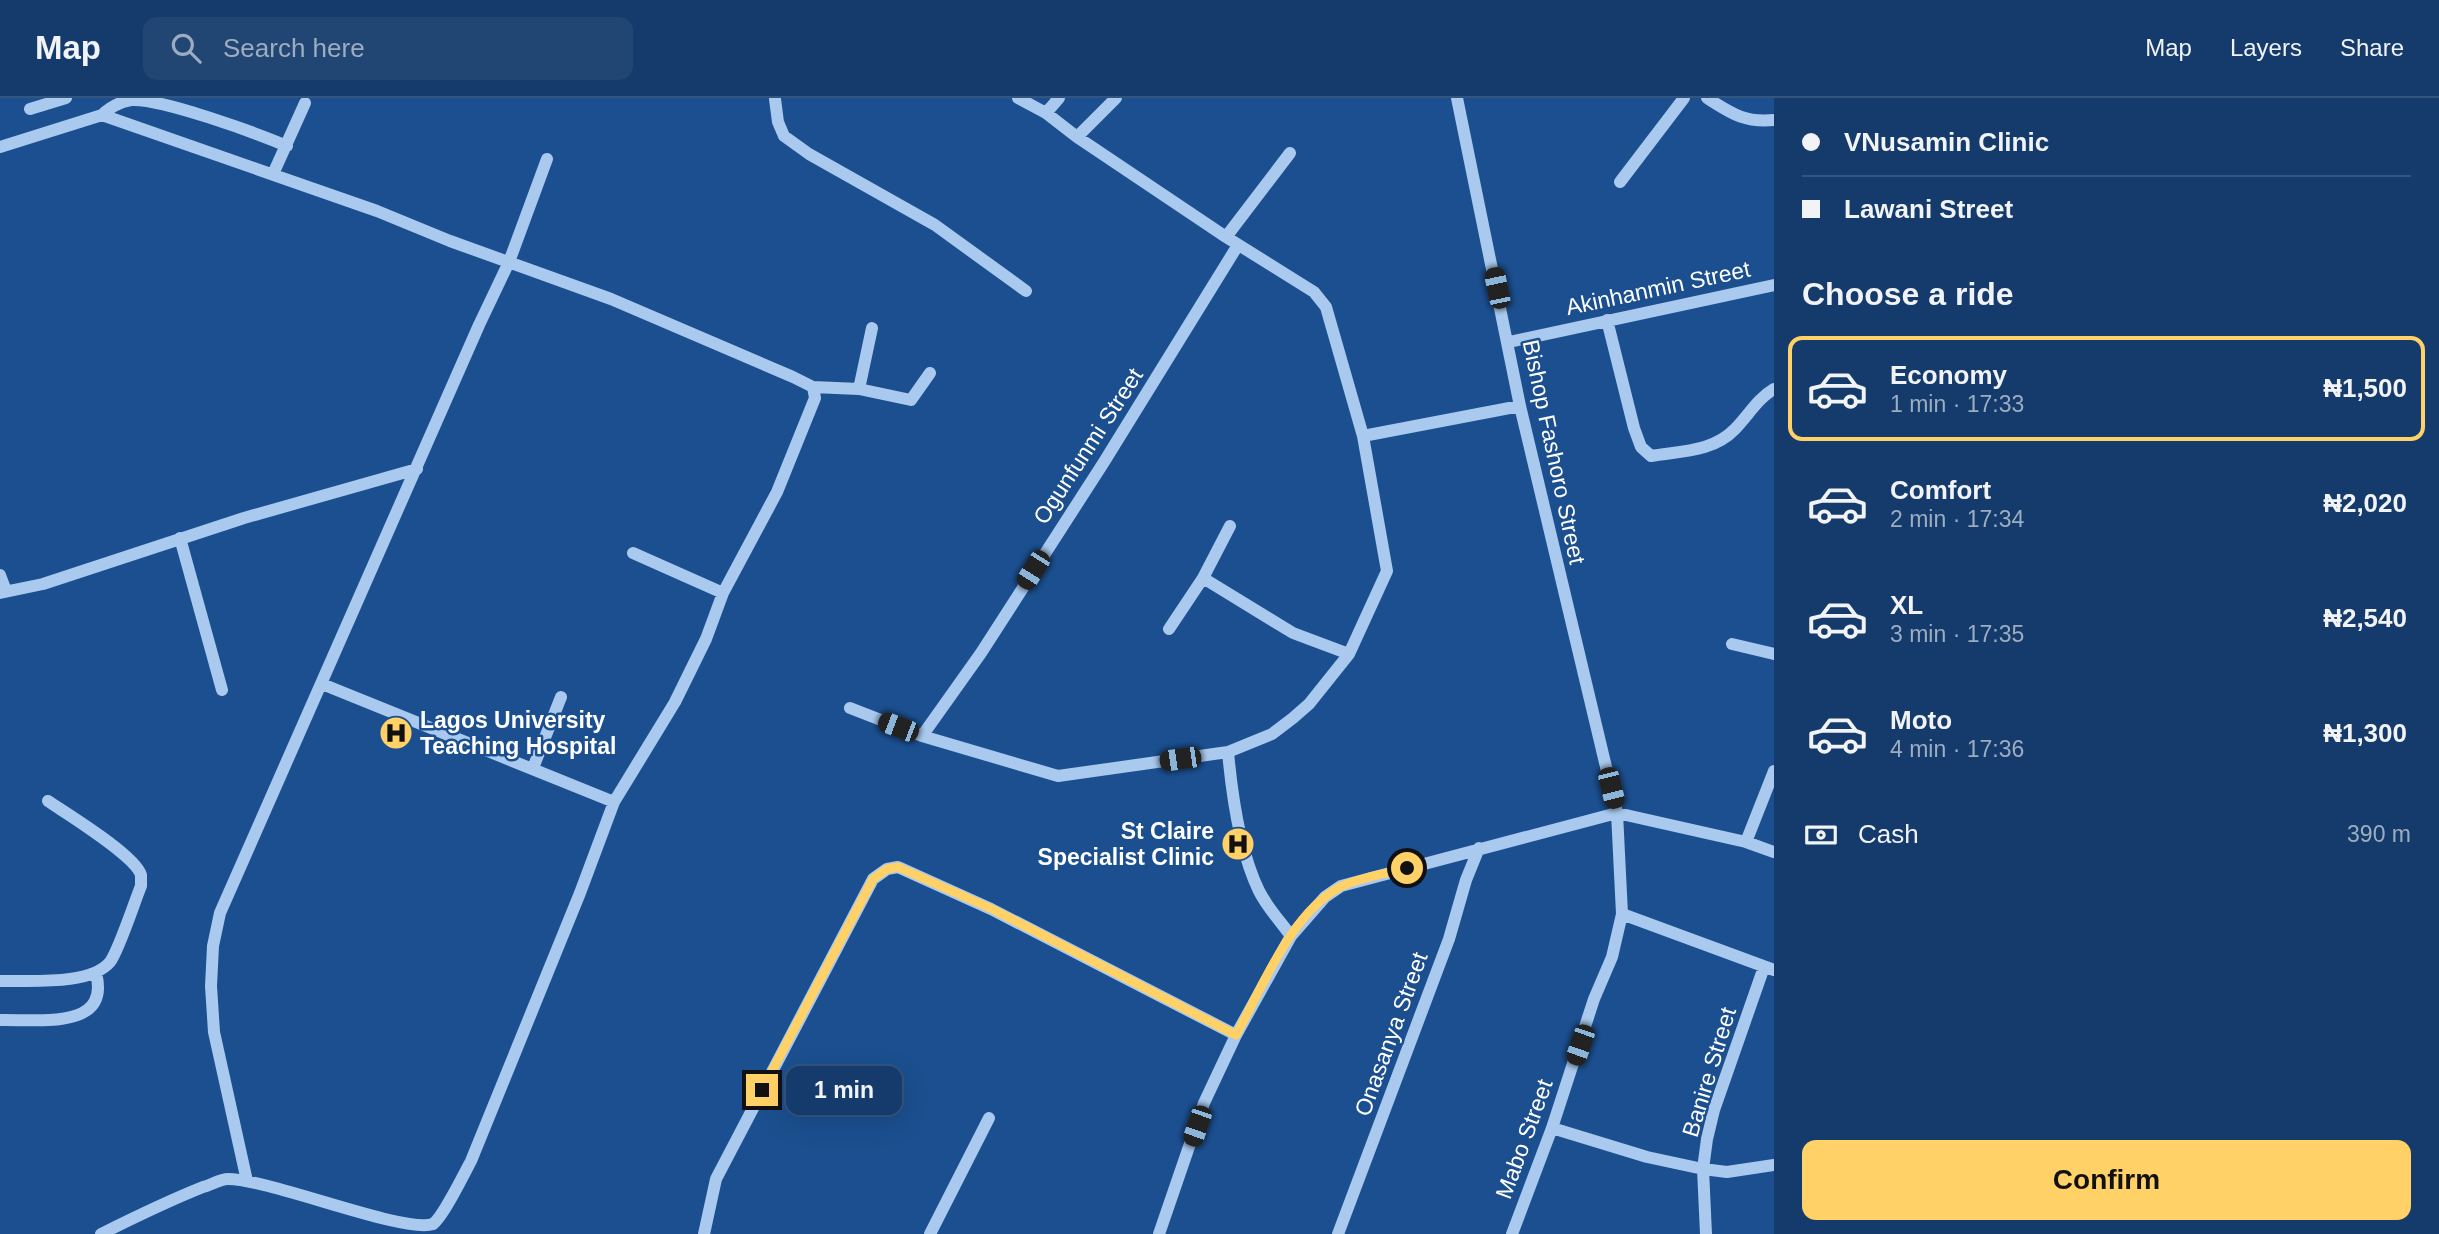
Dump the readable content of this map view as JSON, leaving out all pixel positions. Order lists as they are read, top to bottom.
{
  "streets": {
    "street": [
      "Akinhanmin Street",
      "Ogunfunmi Street",
      "Bishop Fashoro Street",
      "Onasanya Street",
      "Banire Street",
      "Mabo Street"
    ]
  },
  "crossings": [
    ["Akinhanmin Street", "Bishop Fashoro Street"],
    ["Bishop Fashoro Street", "Mabo Street"]
  ],
  "places": {
    "hospital": ["Lagos University Teaching Hospital", "St Claire Specialist Clinic"]
  },
  "page": {
    "header": "Map",
    "search": "Search here",
    "nav": ["Map", "Layers", "Share"],
    "banner": ["VNusamin Clinic", "Lawani Street"],
    "heading": "Choose a ride",
    "list": [
      {
        "name": "Economy",
        "note": "1 min · 17:33",
        "value": "₦1,500"
      },
      {
        "name": "Comfort",
        "note": "2 min · 17:34",
        "value": "₦2,020"
      },
      {
        "name": "XL",
        "note": "3 min · 17:35",
        "value": "₦2,540"
      },
      {
        "name": "Moto",
        "note": "4 min · 17:36",
        "value": "₦1,300"
      }
    ],
    "pay": ["Cash", "390 m"],
    "bubble": "1 min",
    "buttons": "Confirm"
  }
}
